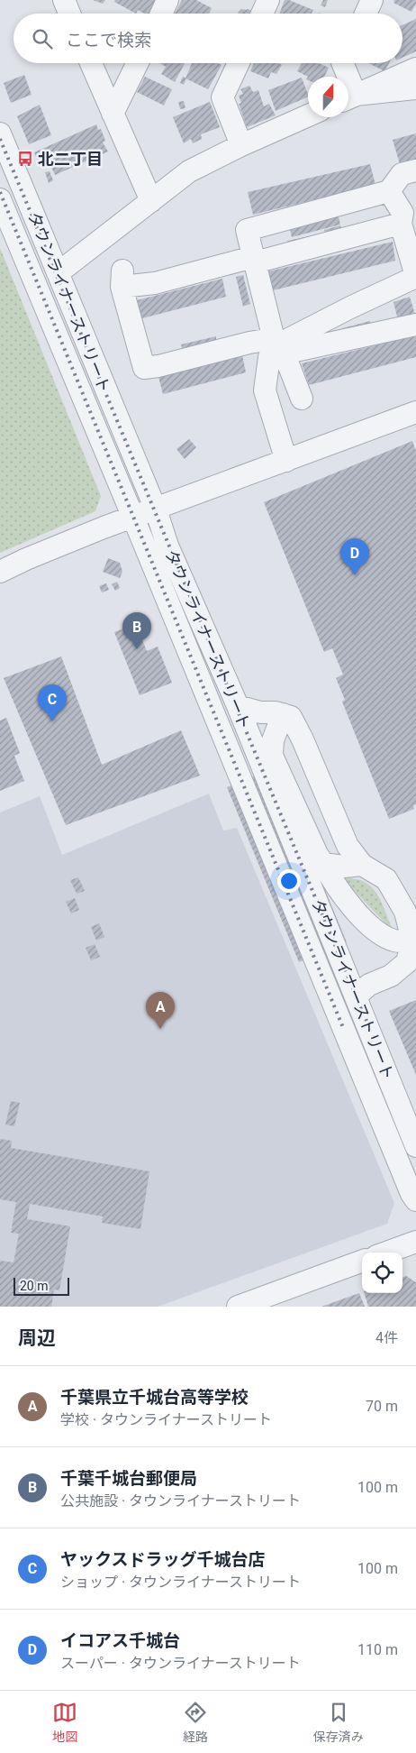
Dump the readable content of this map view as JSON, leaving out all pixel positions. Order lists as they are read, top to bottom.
{
  "streets": {
    "street": ["タウンライナーストリート"]
  },
  "places": {
    "bus stop": ["北二丁目"]
  },
  "scale_bar": "20 m",
  "north": "top",
  "page": {
    "search": "ここで検索",
    "pins": [
      "D",
      "B",
      "C",
      "A"
    ],
    "scale": "20 m",
    "heading": ["周辺", "4件"],
    "list": [
      {
        "mark": "A",
        "name": "千葉県立千城台高等学校",
        "note": "学校 · タウンライナーストリート",
        "value": "70 m"
      },
      {
        "mark": "B",
        "name": "千葉千城台郵便局",
        "note": "公共施設 · タウンライナーストリート",
        "value": "100 m"
      },
      {
        "mark": "C",
        "name": "ヤックスドラッグ千城台店",
        "note": "ショップ · タウンライナーストリート",
        "value": "100 m"
      },
      {
        "mark": "D",
        "name": "イコアス千城台",
        "note": "スーパー · タウンライナーストリート",
        "value": "110 m"
      }
    ],
    "nav": ["地図", "経路", "保存済み"]
  }
}
